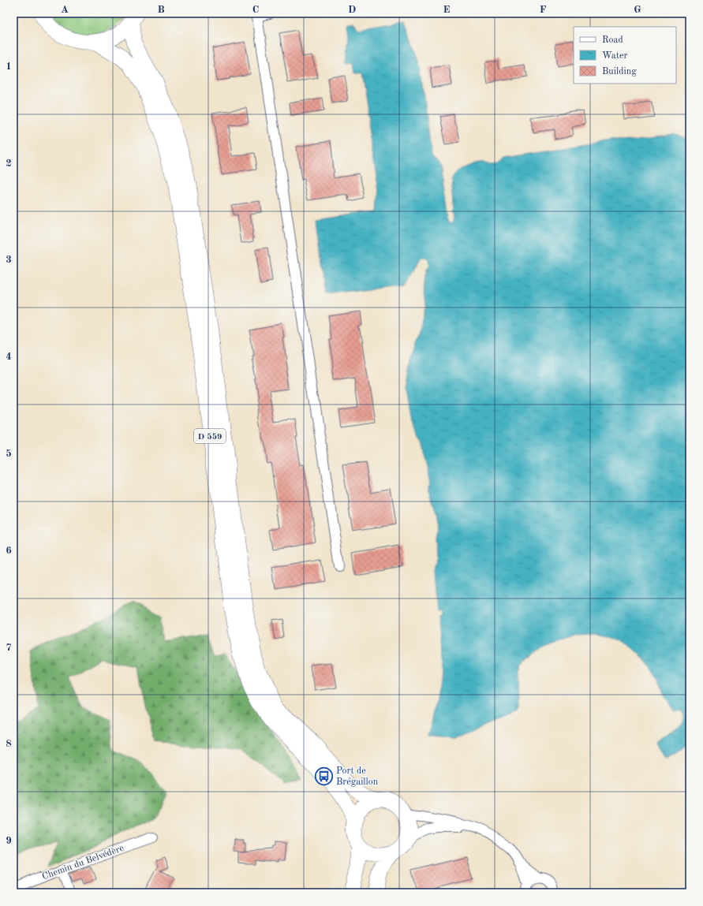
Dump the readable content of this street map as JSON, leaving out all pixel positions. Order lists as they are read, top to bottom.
{
  "streets": {
    "main road": ["D 559"],
    "street": ["Chemin du Belvédère"]
  },
  "places": {
    "bus stop": ["Port de Brégaillon"]
  },
  "legend": ["Road", "Water", "Building"],
  "grid": {
    "columns": [
      "A",
      "B",
      "C",
      "D",
      "E",
      "F",
      "G"
    ],
    "rows": [
      "1",
      "2",
      "3",
      "4",
      "5",
      "6",
      "7",
      "8",
      "9"
    ]
  }
}
